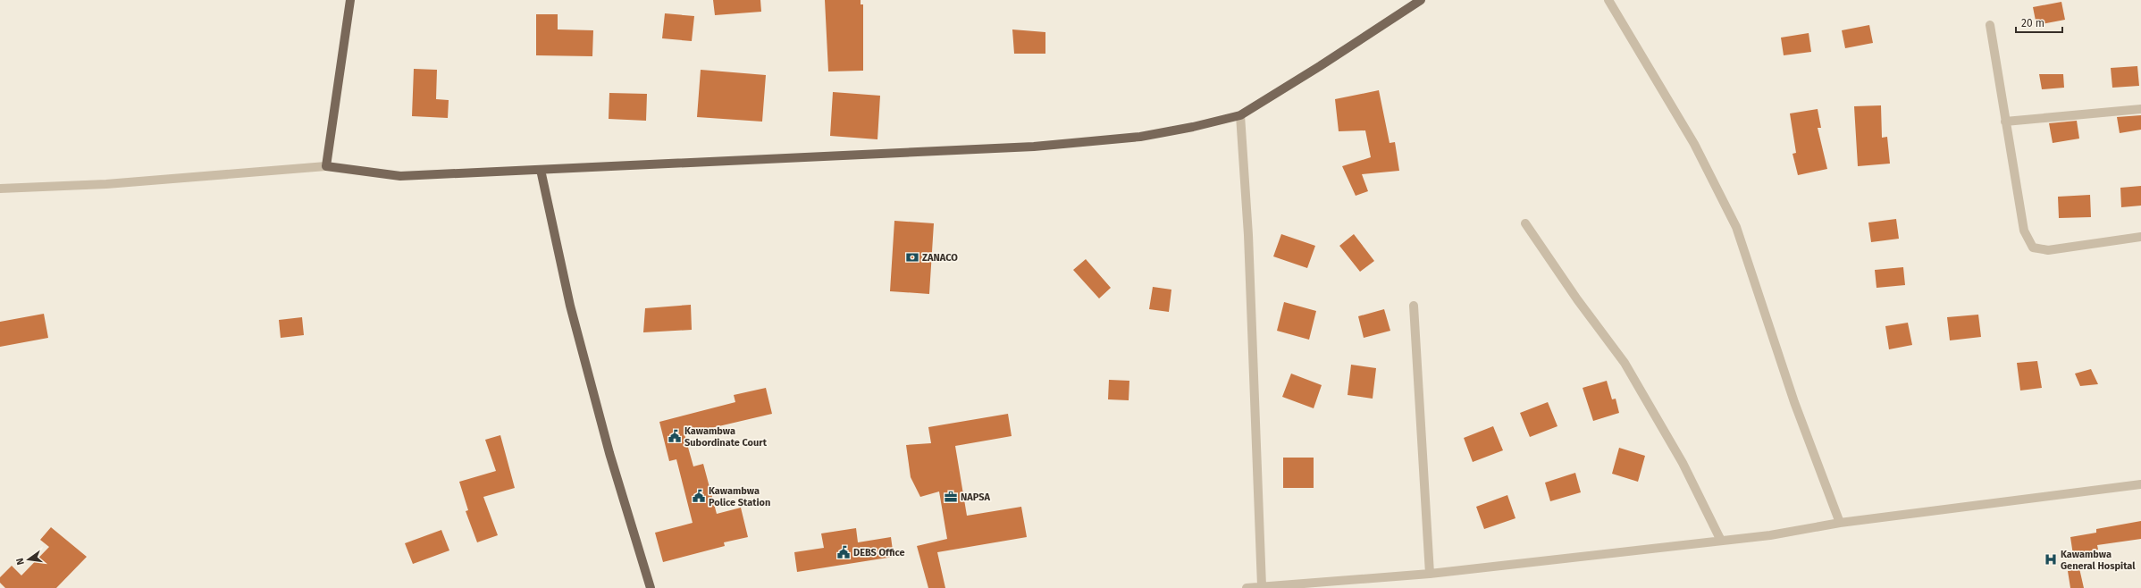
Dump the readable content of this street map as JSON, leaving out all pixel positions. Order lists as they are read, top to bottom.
{
  "places": {
    "bank": ["ZANACO"],
    "public building": ["Kawambwa Subordinate Court", "Kawambwa Police Station", "DEBS Office"],
    "office": ["NAPSA"],
    "hospital": ["Kawambwa General Hospital"]
  },
  "scale_bar": "20 m",
  "north": "left"
}
